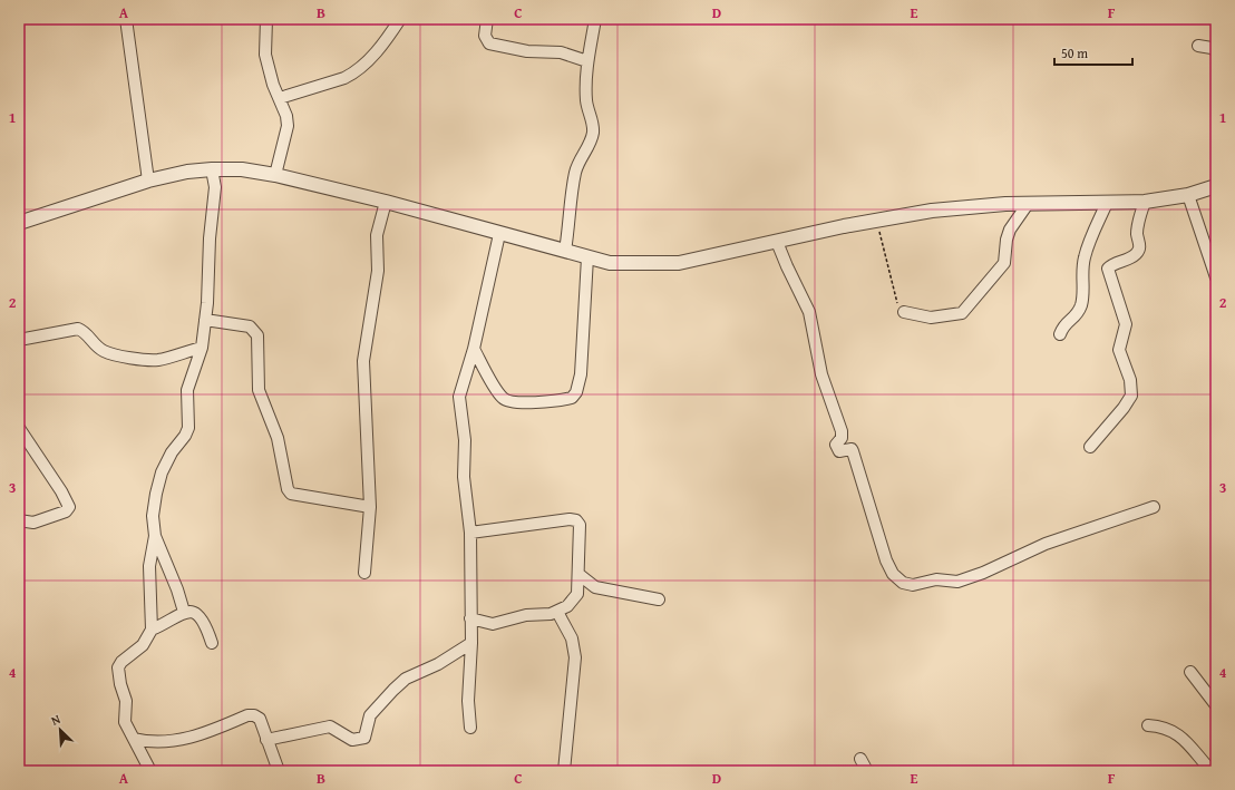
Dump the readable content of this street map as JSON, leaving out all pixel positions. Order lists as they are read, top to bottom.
{
  "scale_bar": "50 m",
  "north": "top left",
  "grid": {
    "columns": [
      "A",
      "B",
      "C",
      "D",
      "E",
      "F"
    ],
    "rows": [
      "1",
      "2",
      "3",
      "4"
    ]
  }
}
